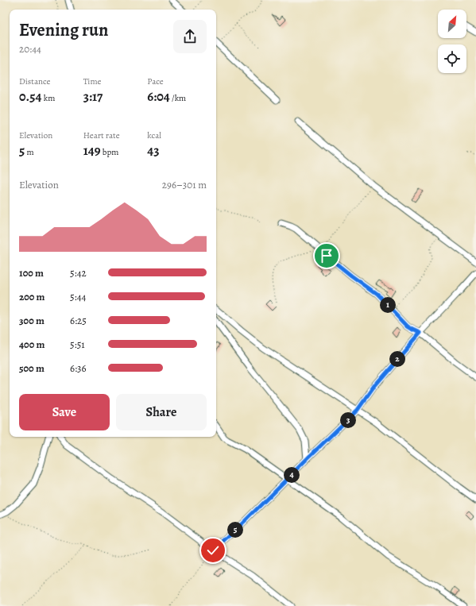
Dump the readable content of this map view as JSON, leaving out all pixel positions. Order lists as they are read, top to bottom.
{
  "north": "top right",
  "page": {
    "heading": ["Evening run", "20:44"],
    "stats": [
      ["Distance", "0.54 km"],
      ["Time", "3:17"],
      ["Pace", "6:04 /km"],
      ["Elevation", "5 m"],
      ["Heart rate", "149 bpm"],
      ["kcal", "43"]
    ],
    "chart": ["Elevation", "296–301 m"],
    "list": [
      {
        "name": "100 m",
        "note": "5:42"
      },
      {
        "name": "200 m",
        "note": "5:44"
      },
      {
        "name": "300 m",
        "note": "6:25"
      },
      {
        "name": "400 m",
        "note": "5:51"
      },
      {
        "name": "500 m",
        "note": "6:36"
      }
    ],
    "pins": [
      "1",
      "2",
      "3",
      "4",
      "5"
    ],
    "buttons": ["Save", "Share"]
  }
}
